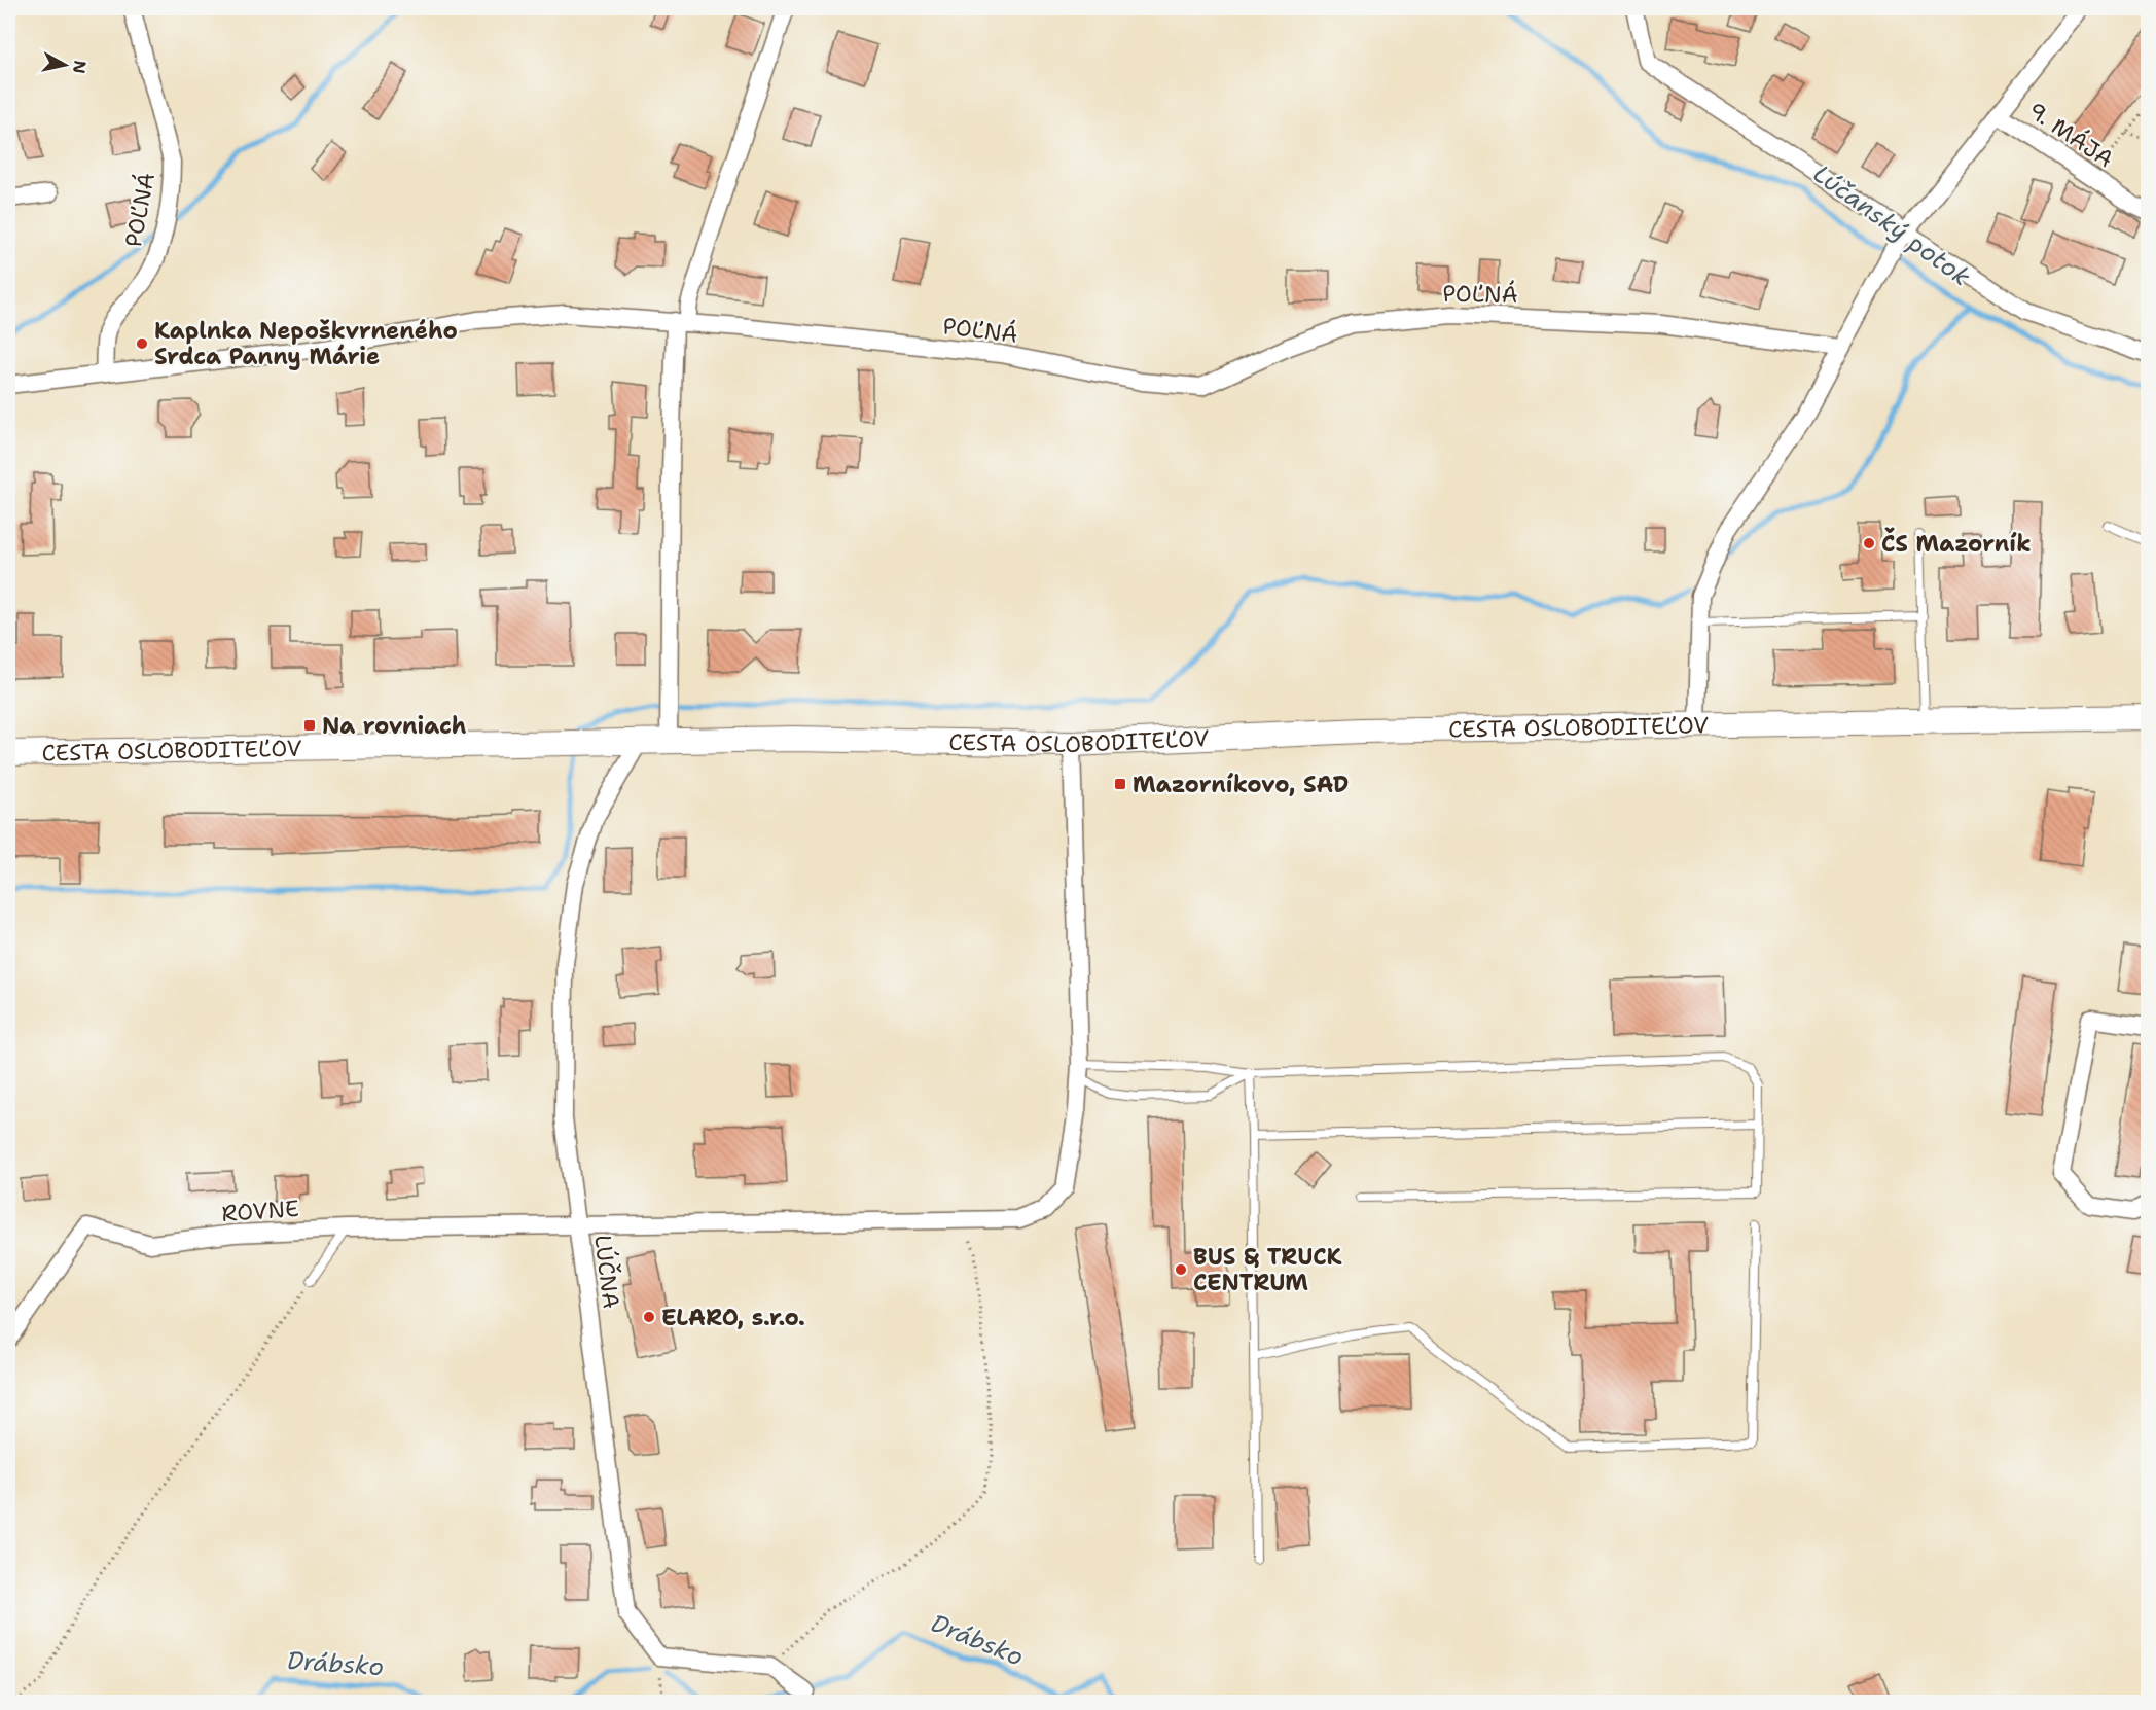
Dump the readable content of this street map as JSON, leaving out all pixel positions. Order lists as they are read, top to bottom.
{
  "streets": {
    "main road": ["CESTA OSLOBODITEĽOV"],
    "street": [
      "9. MÁJA",
      "POĽNÁ",
      "ROVNE",
      "LÚČNA"
    ]
  },
  "crossings": [
    ["CESTA OSLOBODITEĽOV", "ROVNE"],
    ["CESTA OSLOBODITEĽOV", "LÚČNA"],
    ["ROVNE", "LÚČNA"]
  ],
  "water": ["Lúčanský potok", "Drábsko"],
  "places": {
    "other": [
      "Kaplnka Nepoškvrneného Srdca Panny Márie",
      "ČS Mazorník",
      "BUS & TRUCK CENTRUM",
      "ELARO, s.r.o."
    ],
    "transit": ["Na rovniach", "Mazorníkovo, SAD"]
  },
  "north": "right"
}
